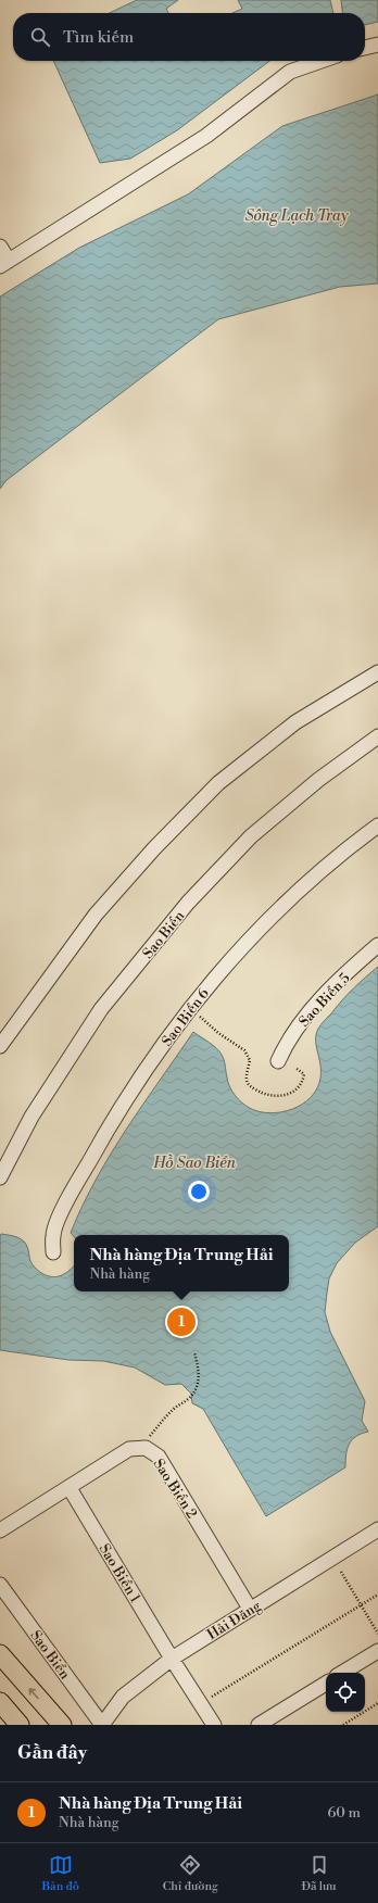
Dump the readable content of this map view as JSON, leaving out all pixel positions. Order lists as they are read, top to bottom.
{
  "streets": {
    "street": [
      "Sao Biển",
      "Sao Biển 5",
      "Sao Biển 6",
      "Sao Biển 2",
      "Sao Biển 1",
      "Hải Đăng"
    ]
  },
  "crossings": [
    ["Sao Biển", "Hải Đăng"],
    ["Sao Biển 2", "Sao Biển 1"],
    ["Sao Biển 2", "Hải Đăng"],
    ["Sao Biển 1", "Hải Đăng"]
  ],
  "water": ["Sông Lạch Tray", "Hồ Sao Biển"],
  "page": {
    "search": "Tìm kiếm",
    "popup": ["Nhà hàng Địa Trung Hải", "Nhà hàng"],
    "pins": "1",
    "heading": "Gần đây",
    "list": [
      {
        "mark": "1",
        "name": "Nhà hàng Địa Trung Hải",
        "note": "Nhà hàng",
        "value": "60 m"
      }
    ],
    "nav": ["Bản đồ", "Chỉ đường", "Đã lưu"]
  }
}
